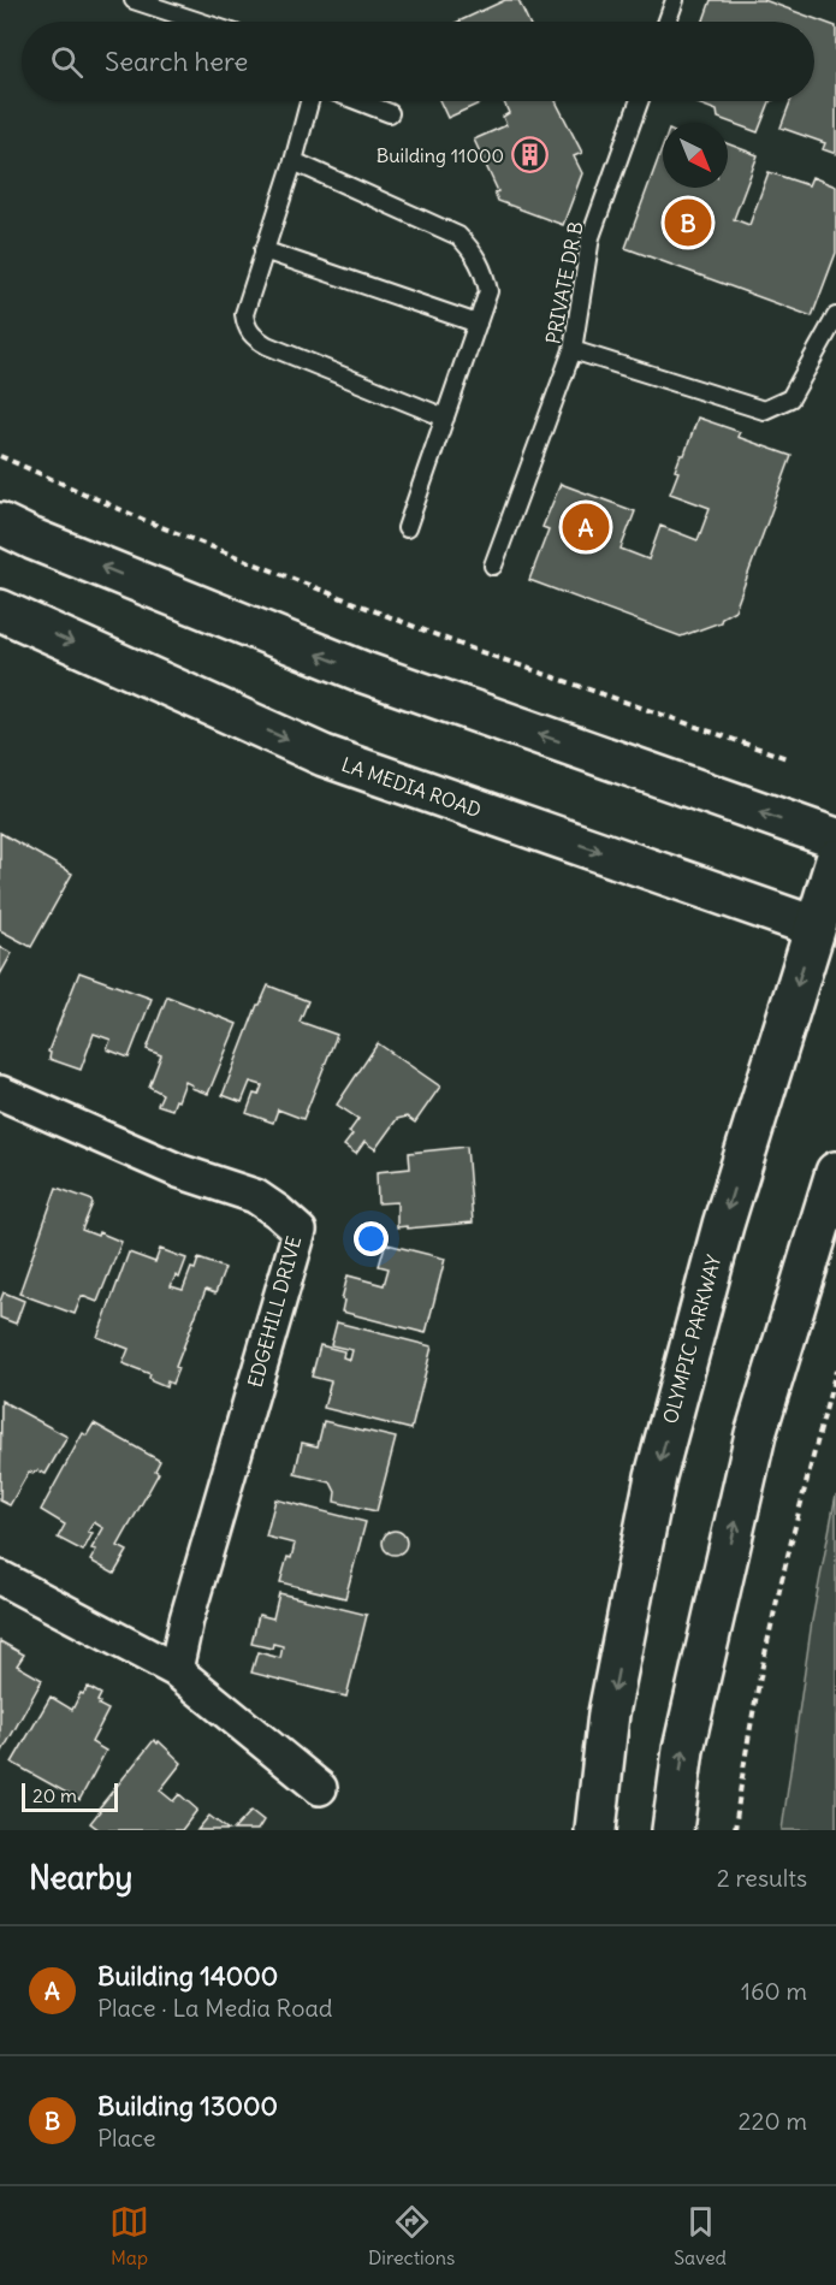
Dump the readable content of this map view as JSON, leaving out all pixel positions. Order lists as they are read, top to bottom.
{
  "streets": {
    "main road": ["LA MEDIA ROAD", "OLYMPIC PARKWAY"],
    "street": ["EDGEHILL DRIVE"],
    "lane": ["PRIVATE DR B"]
  },
  "crossings": [
    ["LA MEDIA ROAD", "OLYMPIC PARKWAY"]
  ],
  "places": {
    "building": ["Building 11000"]
  },
  "scale_bar": "20 m",
  "north": "bottom right",
  "page": {
    "search": "Search here",
    "pins": ["B", "A"],
    "scale": "20 m",
    "heading": ["Nearby", "2 results"],
    "list": [
      {
        "mark": "A",
        "name": "Building 14000",
        "note": "Place · La Media Road",
        "value": "160 m"
      },
      {
        "mark": "B",
        "name": "Building 13000",
        "note": "Place",
        "value": "220 m"
      }
    ],
    "nav": ["Map", "Directions", "Saved"]
  }
}
